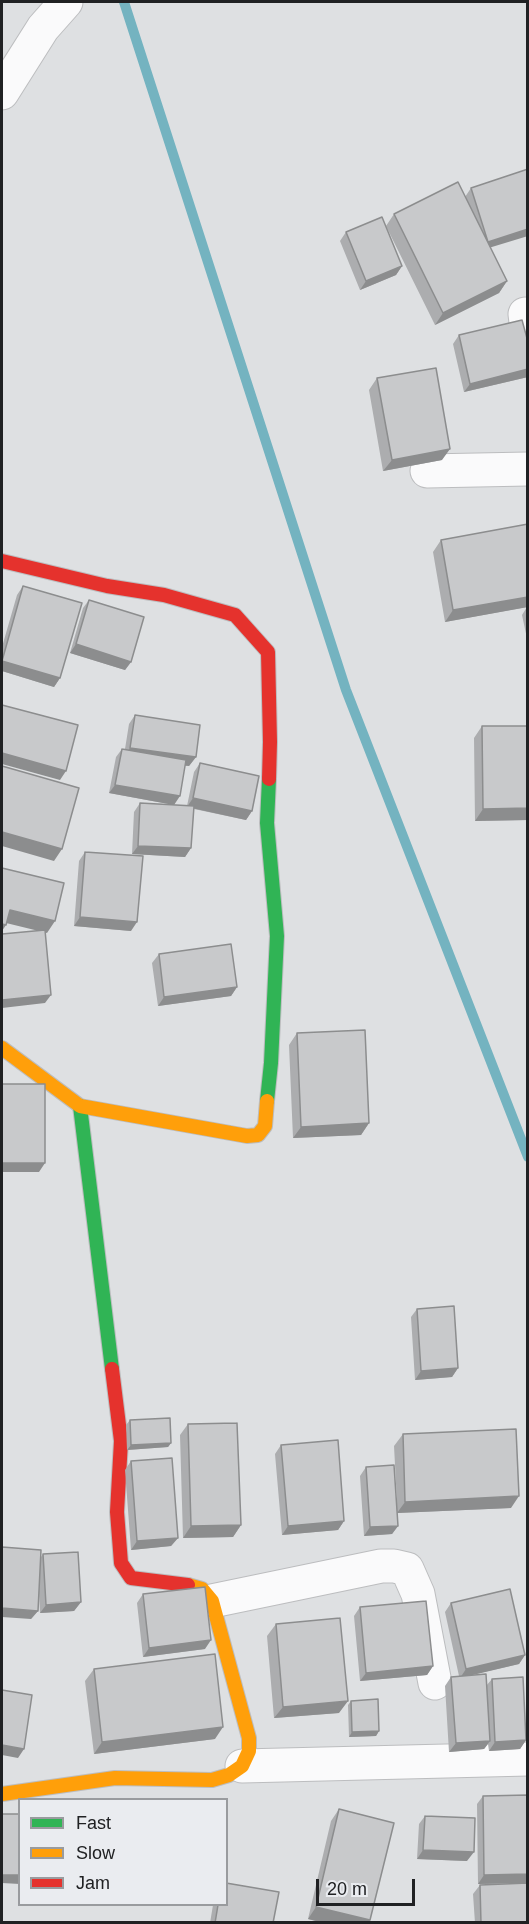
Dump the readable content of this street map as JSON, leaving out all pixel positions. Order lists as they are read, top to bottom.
{
  "legend": ["Fast", "Slow", "Jam"],
  "scale_bar": "20 m"
}
